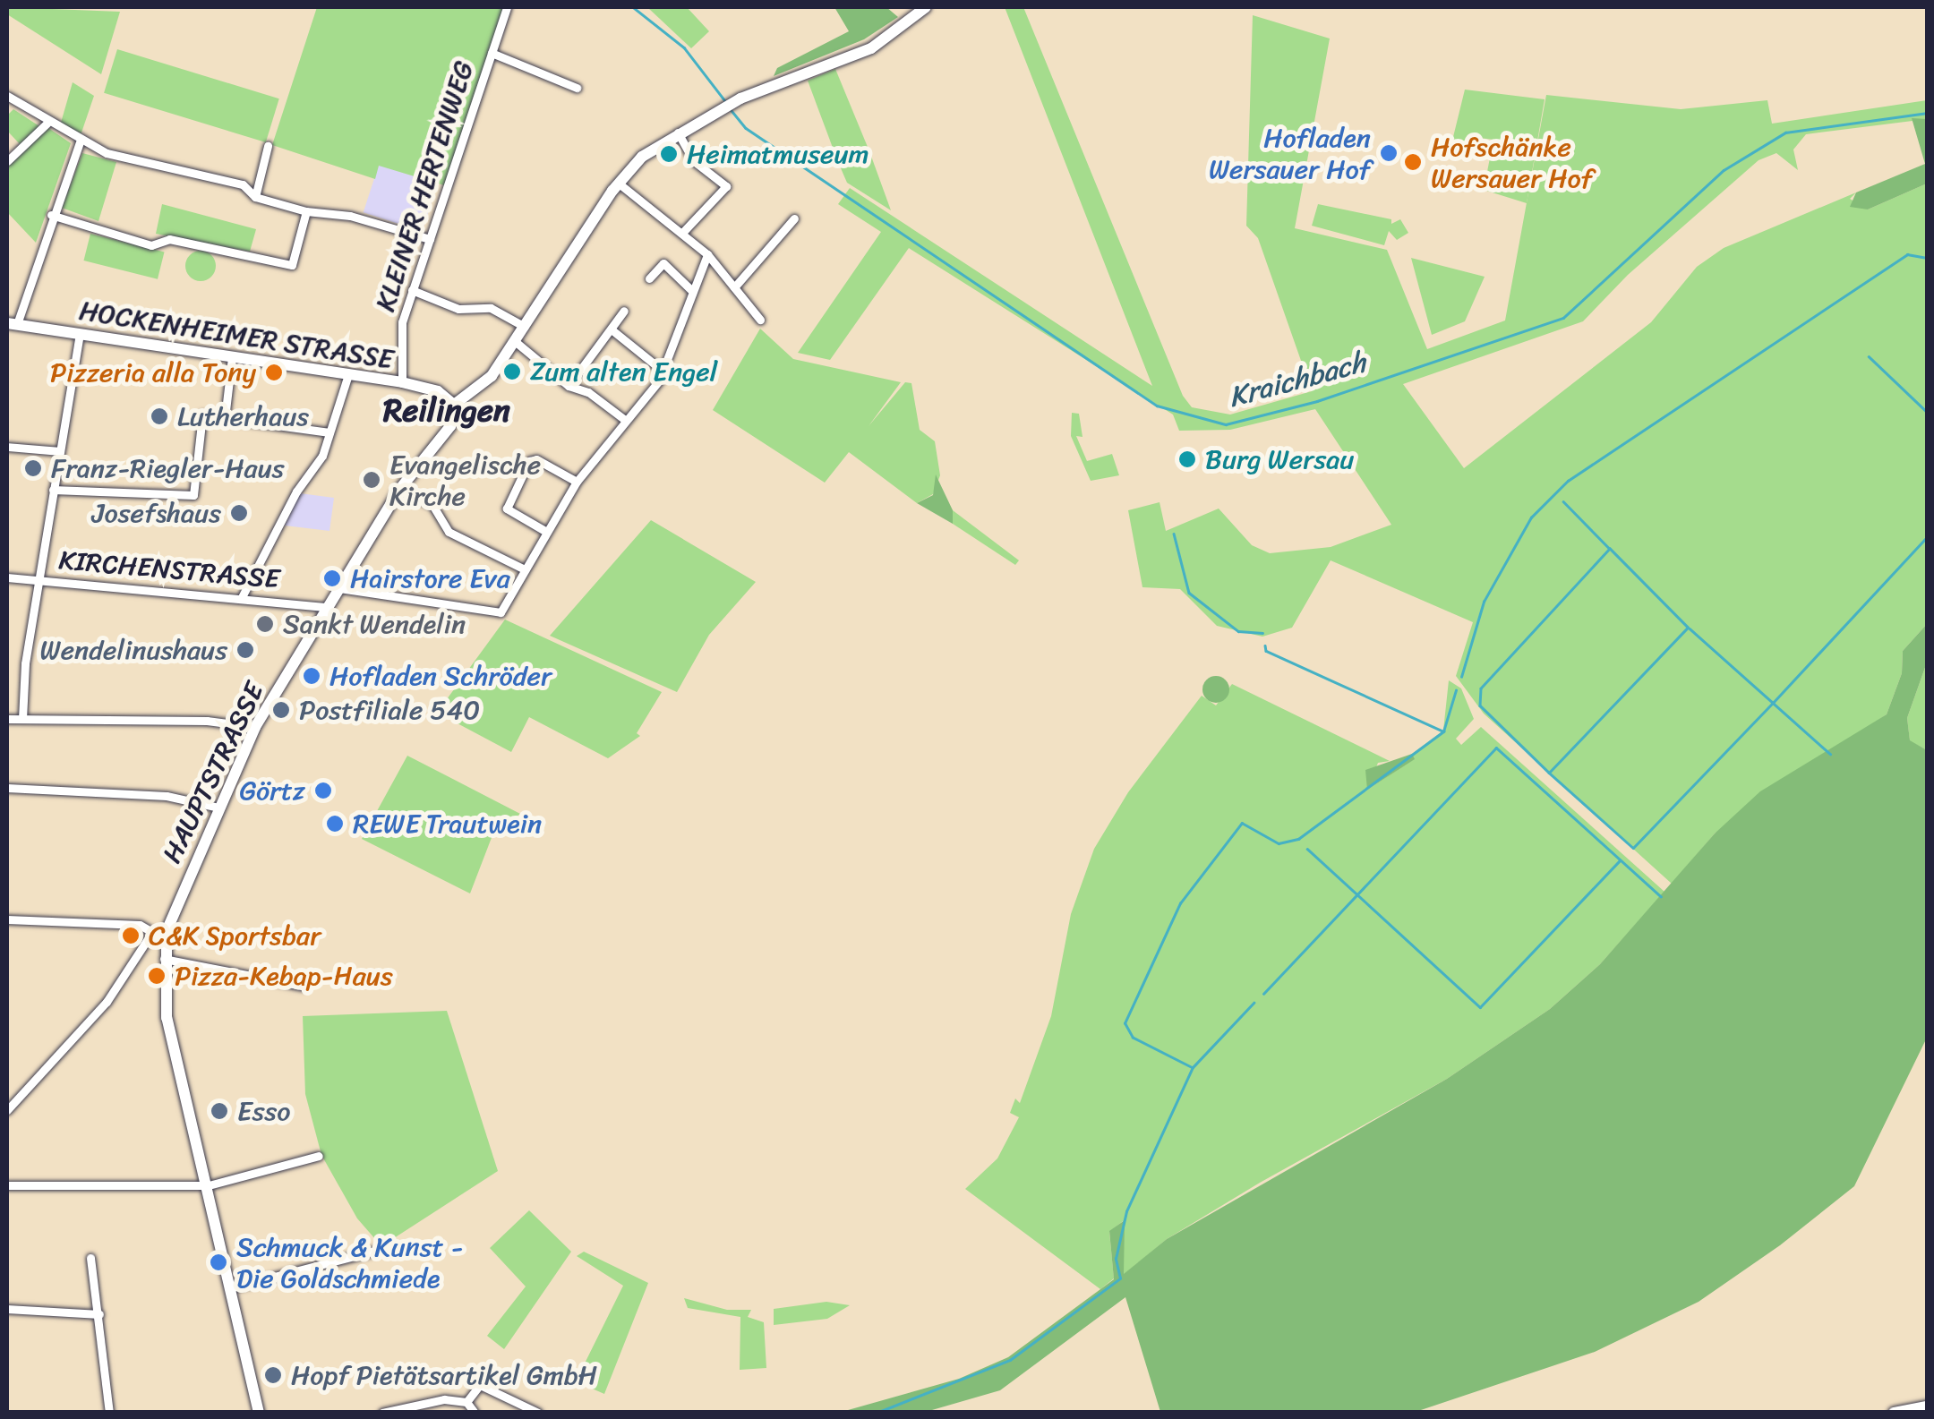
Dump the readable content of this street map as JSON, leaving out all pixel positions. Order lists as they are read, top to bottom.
{
  "streets": {
    "street": [
      "KLEINER HERTENWEG",
      "HOCKENHEIMER STRASSE",
      "KIRCHENSTRASSE",
      "HAUPTSTRASSE"
    ]
  },
  "crossings": [
    ["KLEINER HERTENWEG", "HOCKENHEIMER STRASSE"],
    ["HOCKENHEIMER STRASSE", "HAUPTSTRASSE"],
    ["KIRCHENSTRASSE", "HAUPTSTRASSE"]
  ],
  "districts": ["Reilingen"],
  "water": ["Kraichbach"],
  "places": [
    "Hofladen Wersauer Hof",
    "Heimatmuseum",
    "Hofschänke Wersauer Hof",
    "Zum alten Engel",
    "Pizzeria alla Tony",
    "Lutherhaus",
    "Burg Wersau",
    "Franz-Riegler-Haus",
    "Evangelische Kirche",
    "Josefshaus",
    "Hairstore Eva",
    "Sankt Wendelin",
    "Wendelinushaus",
    "Hofladen Schröder",
    "Postfiliale 540",
    "Görtz",
    "REWE Trautwein",
    "C&K Sportsbar",
    "Pizza-Kebap-Haus",
    "Esso",
    "Schmuck & Kunst - Die Goldschmiede",
    "Hopf Pietätsartikel GmbH"
  ]
}
